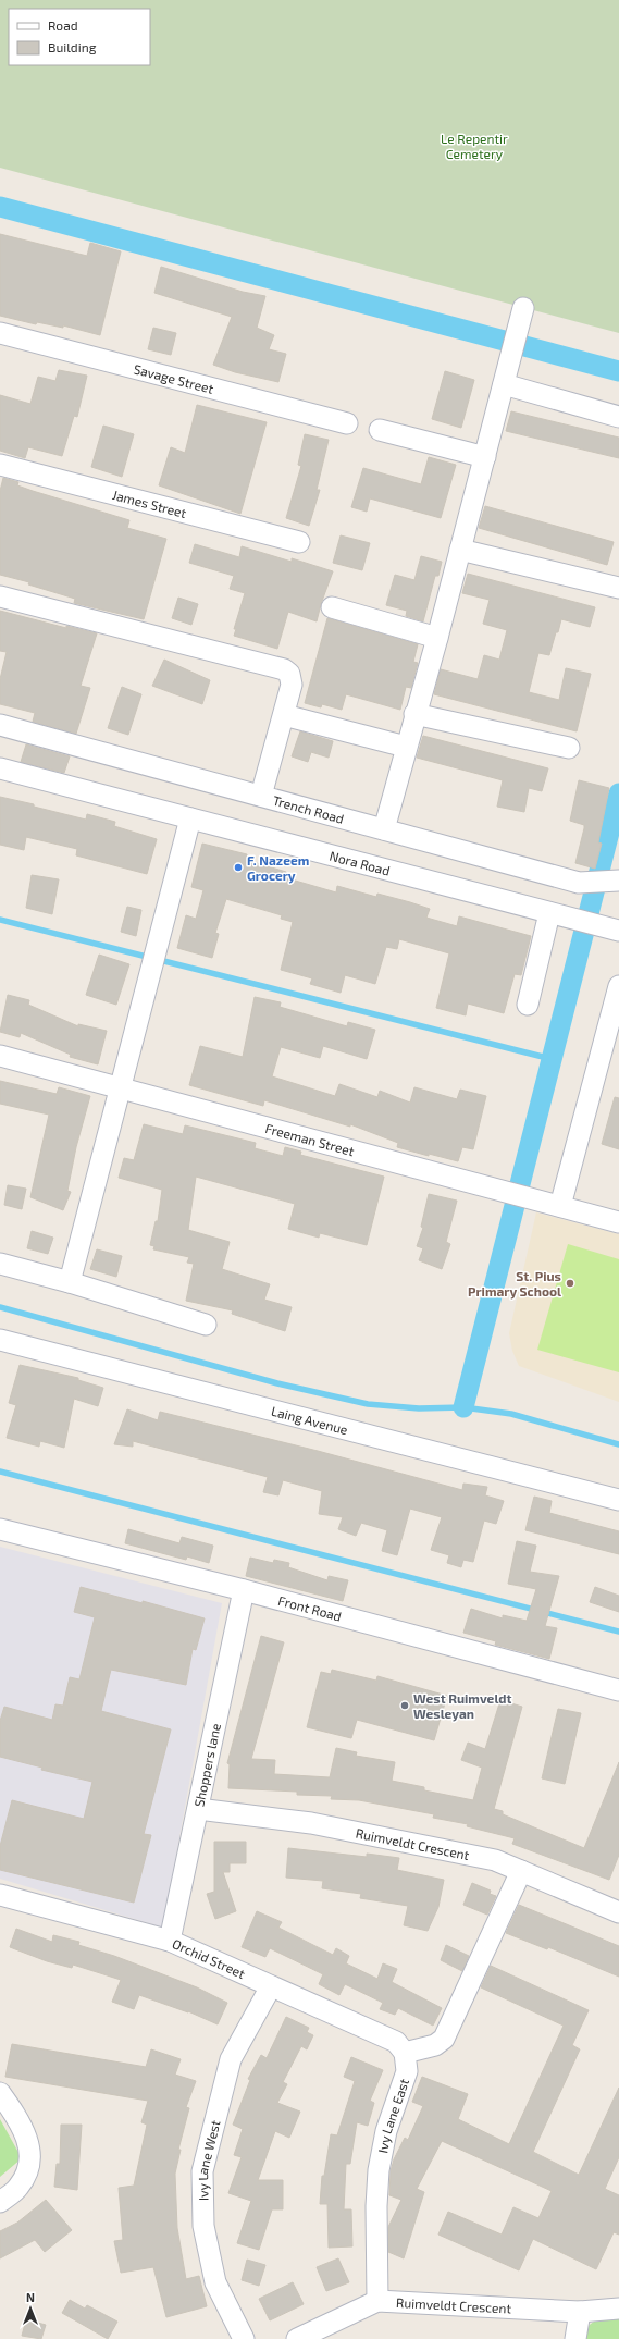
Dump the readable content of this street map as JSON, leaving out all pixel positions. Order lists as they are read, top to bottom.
{
  "streets": {
    "street": [
      "Savage Street",
      "James Street",
      "Trench Road",
      "Nora Road",
      "Freeman Street",
      "Laing Avenue",
      "Front Road",
      "Shoppers lane",
      "Ruimveldt Crescent",
      "Orchid Street",
      "Ivy Lane East",
      "Ivy Lane West"
    ]
  },
  "crossings": [
    ["Front Road", "Shoppers lane"],
    ["Shoppers lane", "Ruimveldt Crescent"],
    ["Shoppers lane", "Orchid Street"],
    ["Ruimveldt Crescent", "Ivy Lane East"],
    ["Orchid Street", "Ivy Lane East"],
    ["Orchid Street", "Ivy Lane West"]
  ],
  "parks": ["Le Repentir Cemetery"],
  "places": ["F. Nazeem Grocery", "St. Pius Primary School", "West Ruimveldt Wesleyan"],
  "legend": ["Road", "Building"],
  "north": "top"
}
